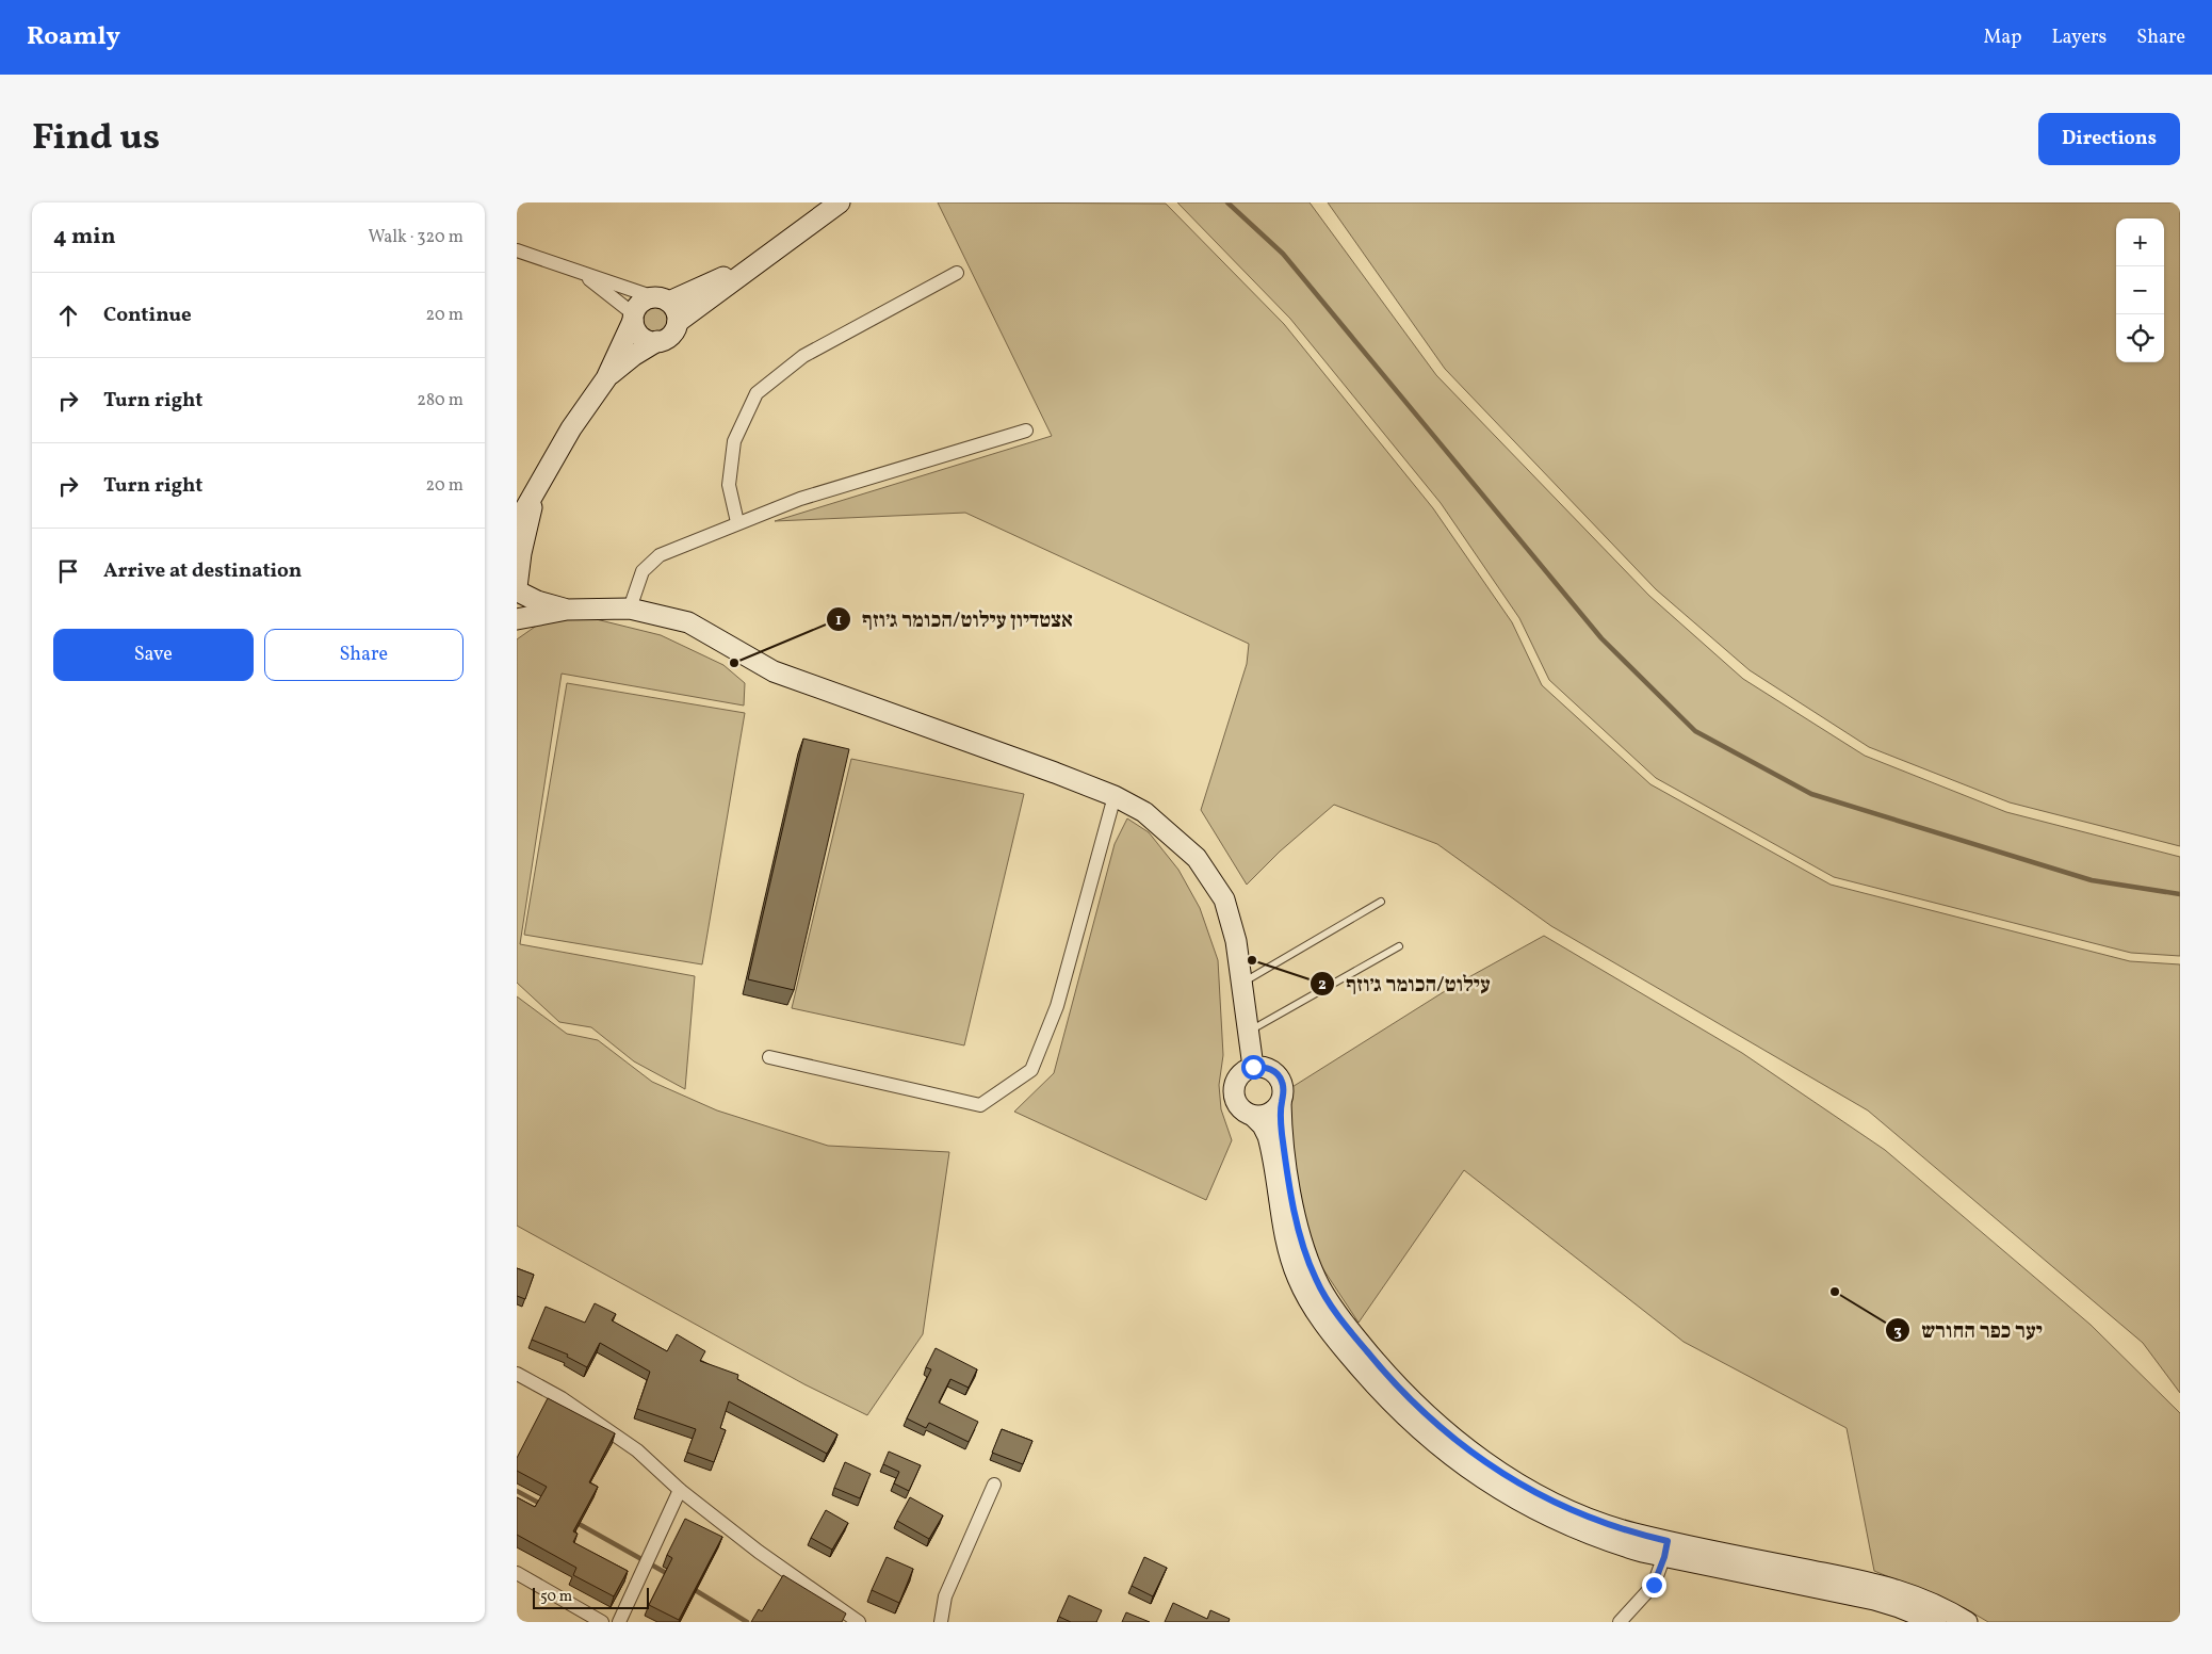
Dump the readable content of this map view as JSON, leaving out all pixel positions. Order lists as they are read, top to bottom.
{
  "places": ["אצטדיון עילוט/הכומר ג׳וזף", "עילוט/הכומר ג׳וזף", "יער כפר החורש"],
  "scale_bar": "50 m",
  "page": {
    "header": "Roamly",
    "nav": ["Map", "Layers", "Share"],
    "title": "Find us",
    "buttons": [
      "Directions",
      ["Save", "Share"]
    ],
    "heading": ["4 min", "Walk · 320 m"],
    "map_buttons": ["+", "−"],
    "list": [
      ["Continue", "20 m"],
      ["Turn right", "280 m"],
      ["Turn right", "20 m"],
      "Arrive at destination"
    ],
    "scale": "50 m"
  }
}
